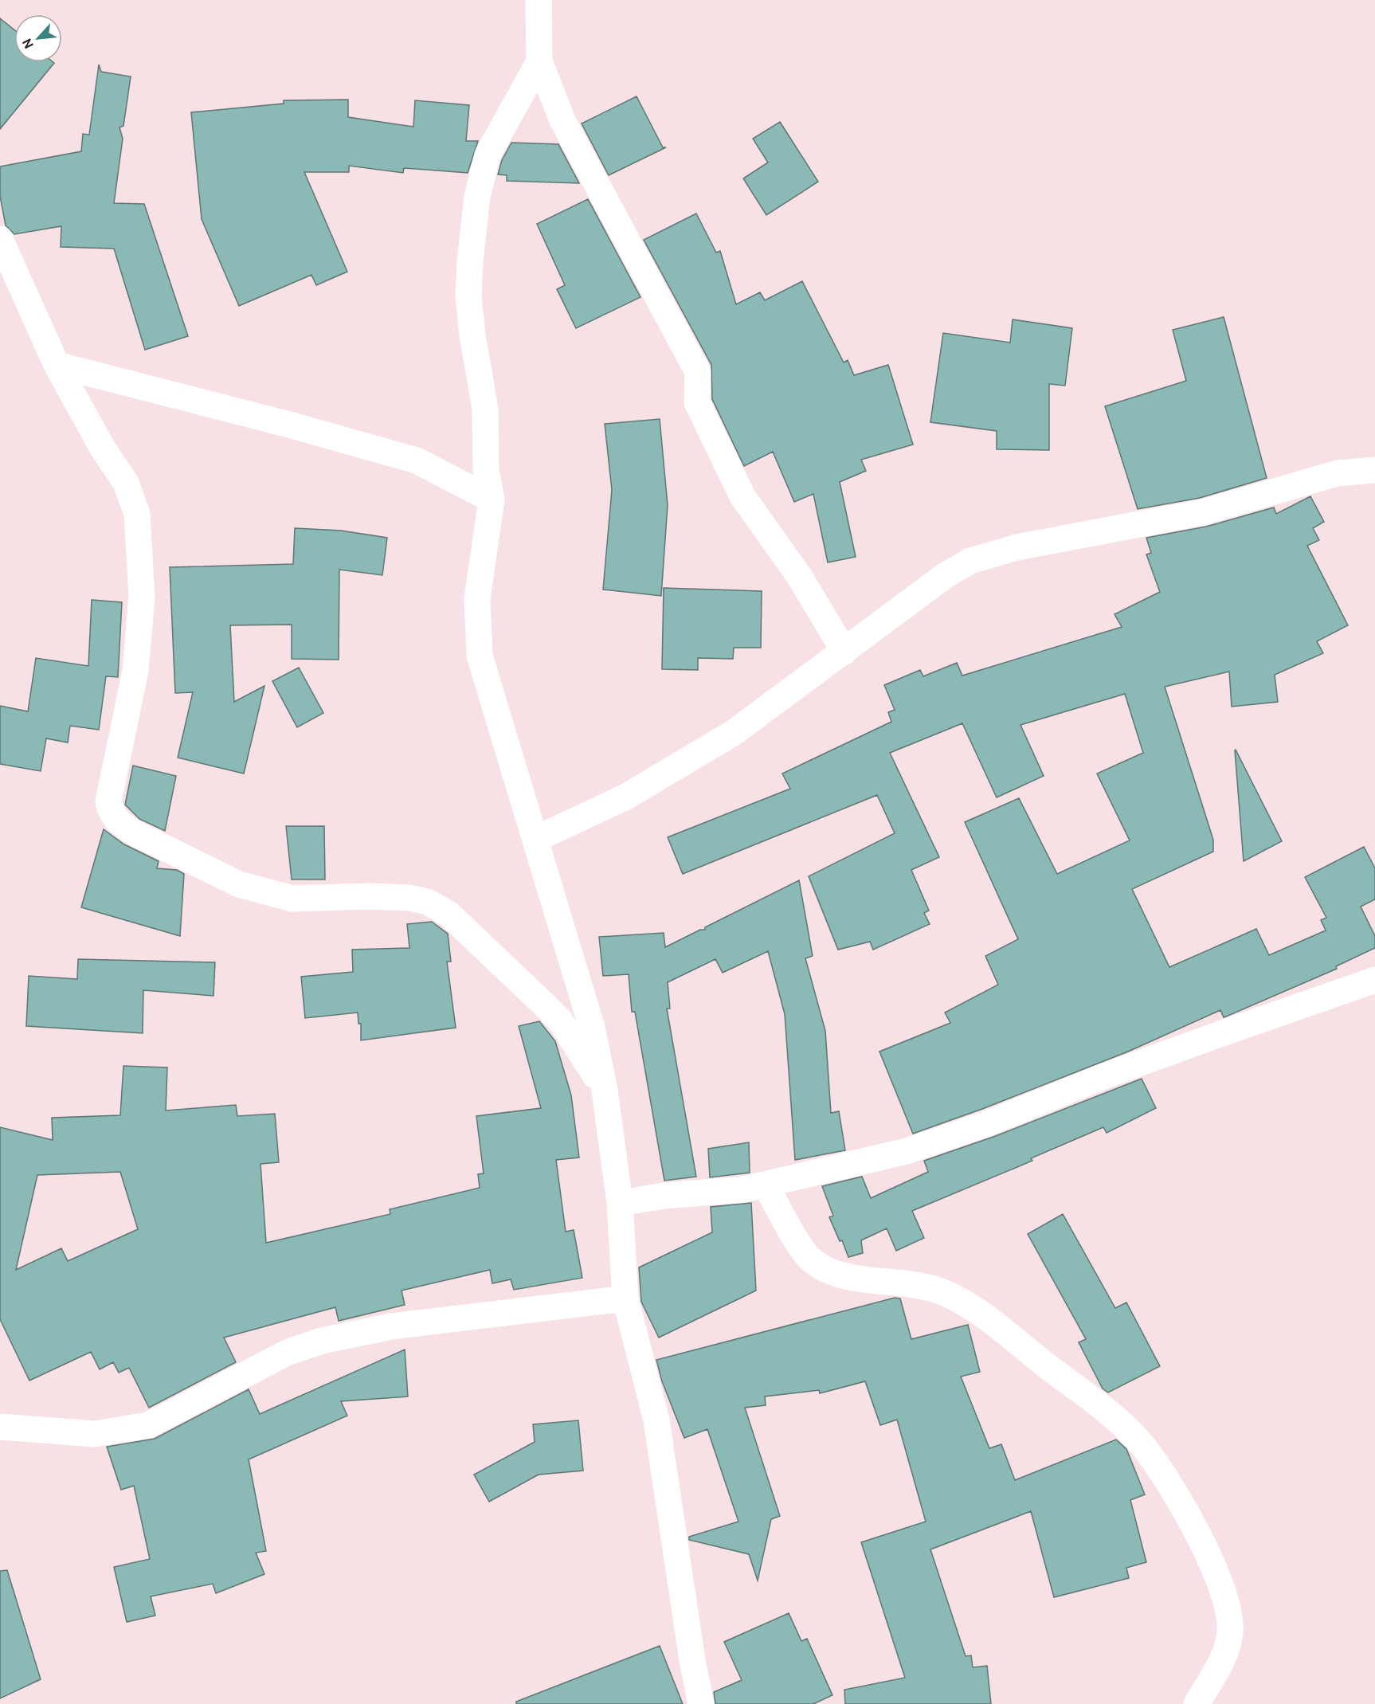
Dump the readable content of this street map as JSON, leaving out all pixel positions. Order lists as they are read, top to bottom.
{
  "north": "bottom left"
}
